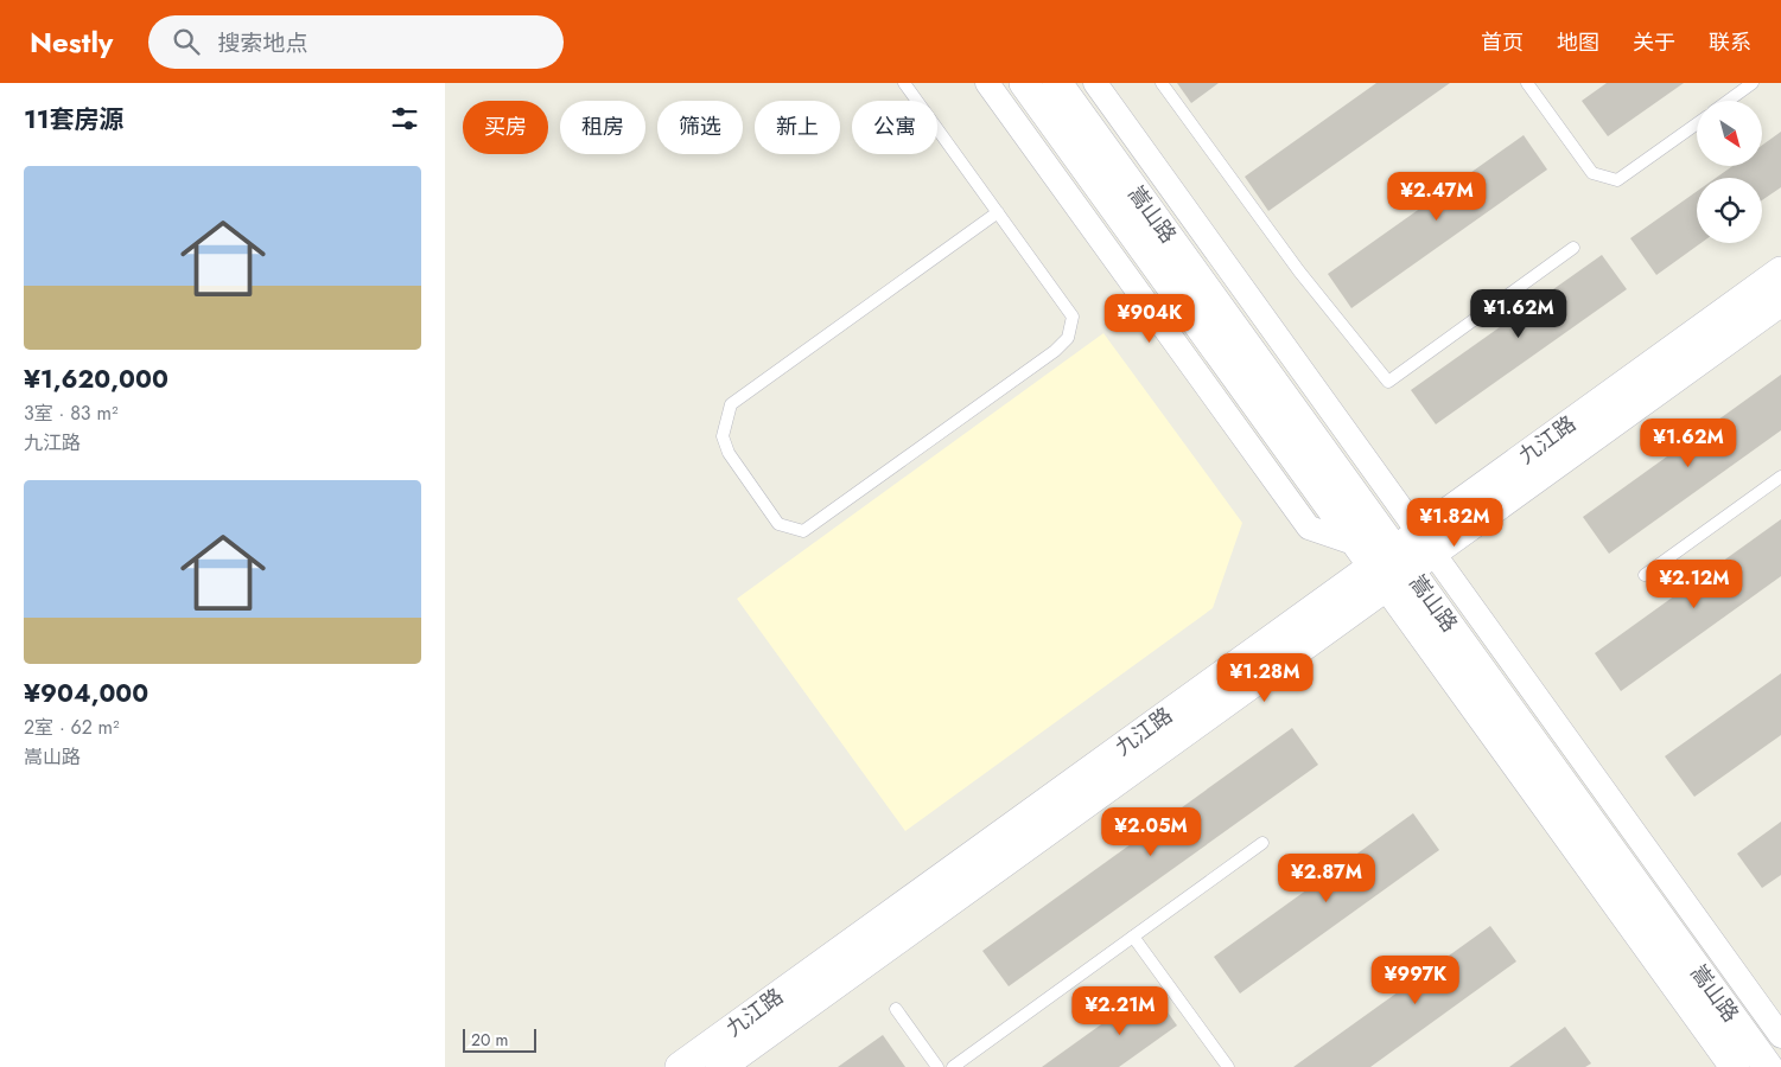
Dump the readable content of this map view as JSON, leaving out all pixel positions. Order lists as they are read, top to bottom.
{
  "streets": {
    "street": ["嵩山路", "九江路"]
  },
  "crossings": [
    ["嵩山路", "九江路"]
  ],
  "scale_bar": "20 m",
  "north": "bottom right",
  "page": {
    "header": "Nestly",
    "search": "搜索地点",
    "nav": [
      "首页",
      "地图",
      "关于",
      "联系"
    ],
    "heading": "11套房源",
    "chip": [
      "买房",
      "租房",
      "筛选",
      "新上",
      "公寓"
    ],
    "list": [
      {
        "name": "¥1,620,000",
        "note": "3室 · 83 m² · 九江路"
      },
      {
        "name": "¥904,000",
        "note": "2室 · 62 m² · 嵩山路"
      }
    ],
    "price": [
      "¥2.47M",
      "¥1.62M",
      "¥904K",
      "¥1.62M",
      "¥1.82M",
      "¥2.12M",
      "¥1.28M",
      "¥2.05M",
      "¥2.87M",
      "¥997K",
      "¥2.21M"
    ],
    "scale": "20 m"
  }
}
